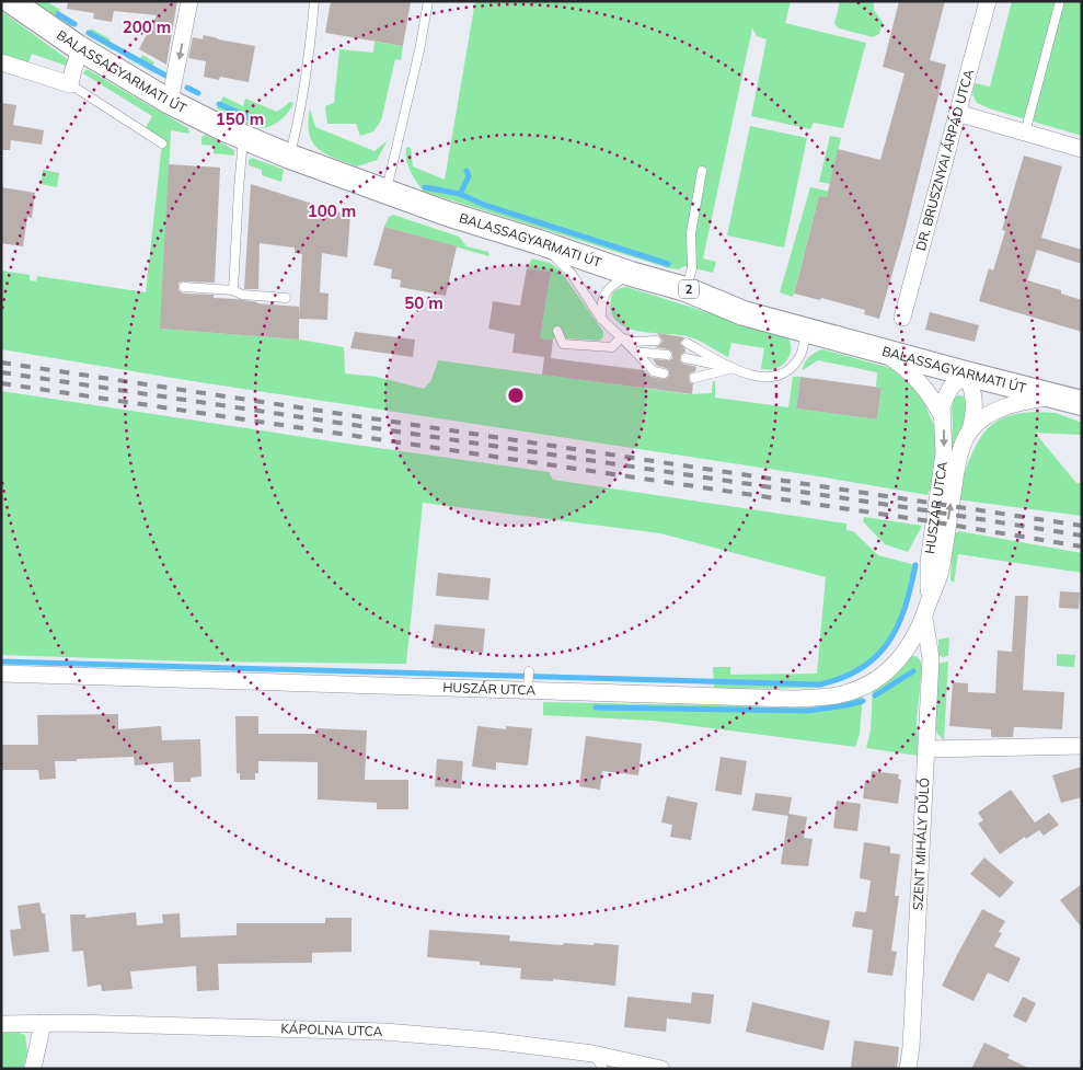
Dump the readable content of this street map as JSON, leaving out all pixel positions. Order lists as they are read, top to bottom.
{
  "streets": {
    "main road": ["BALASSAGYARMATI ÚT", "2"],
    "street": [
      "DR. BRUSZNYAI ÁRPÁD UTCA",
      "HUSZÁR UTCA",
      "SZENT MIHÁLY DŰLŐ",
      "KÁPOLNA UTCA"
    ]
  },
  "crossings": [
    ["BALASSAGYARMATI ÚT", "HUSZÁR UTCA"],
    ["HUSZÁR UTCA", "SZENT MIHÁLY DŰLŐ"]
  ],
  "rings": [
    "200 m",
    "150 m",
    "100 m",
    "50 m"
  ]
}
